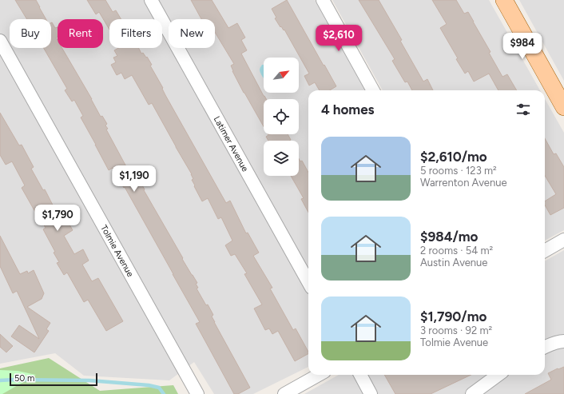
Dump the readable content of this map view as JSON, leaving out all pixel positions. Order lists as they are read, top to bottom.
{
  "streets": {
    "street": ["Latimer Avenue", "Tolmie Avenue"]
  },
  "scale_bar": "50 m",
  "north": "top right",
  "page": {
    "chip": [
      "Buy",
      "Rent",
      "Filters",
      "New"
    ],
    "price": [
      "$2,610",
      "$984",
      "$1,190",
      "$1,790"
    ],
    "heading": "4 homes",
    "list": [
      {
        "name": "$2,610/mo",
        "note": "5 rooms · 123 m² · Warrenton Avenue"
      },
      {
        "name": "$984/mo",
        "note": "2 rooms · 54 m² · Austin Avenue"
      },
      {
        "name": "$1,790/mo",
        "note": "3 rooms · 92 m² · Tolmie Avenue"
      }
    ],
    "scale": "50 m"
  }
}
